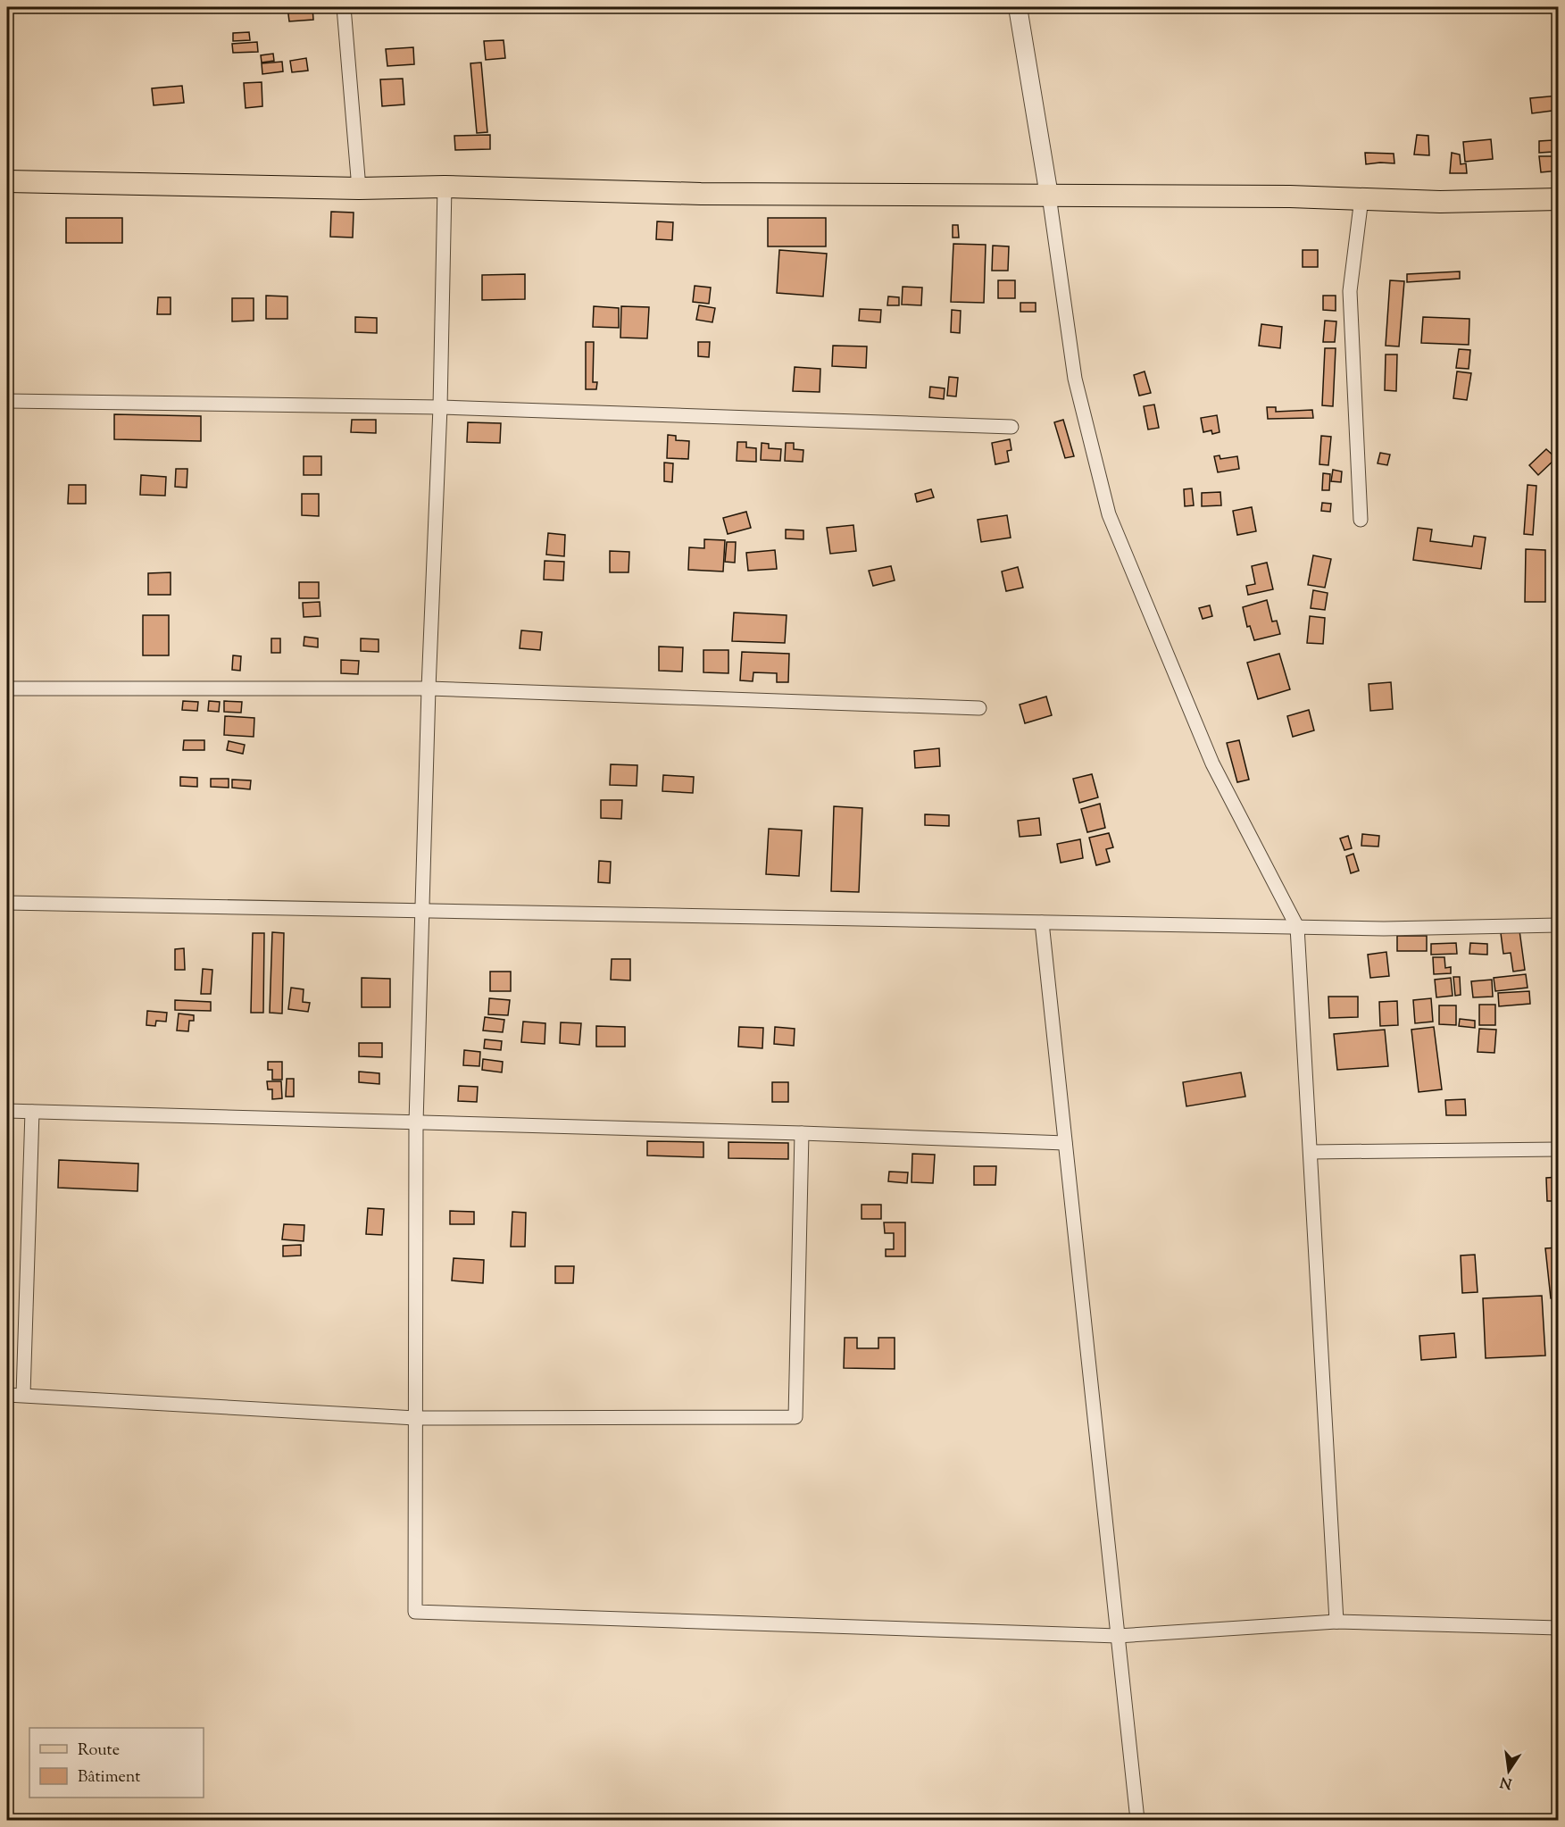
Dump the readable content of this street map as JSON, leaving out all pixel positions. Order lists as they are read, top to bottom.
{
  "legend": ["Route", "Bâtiment"],
  "north": "bottom"
}
